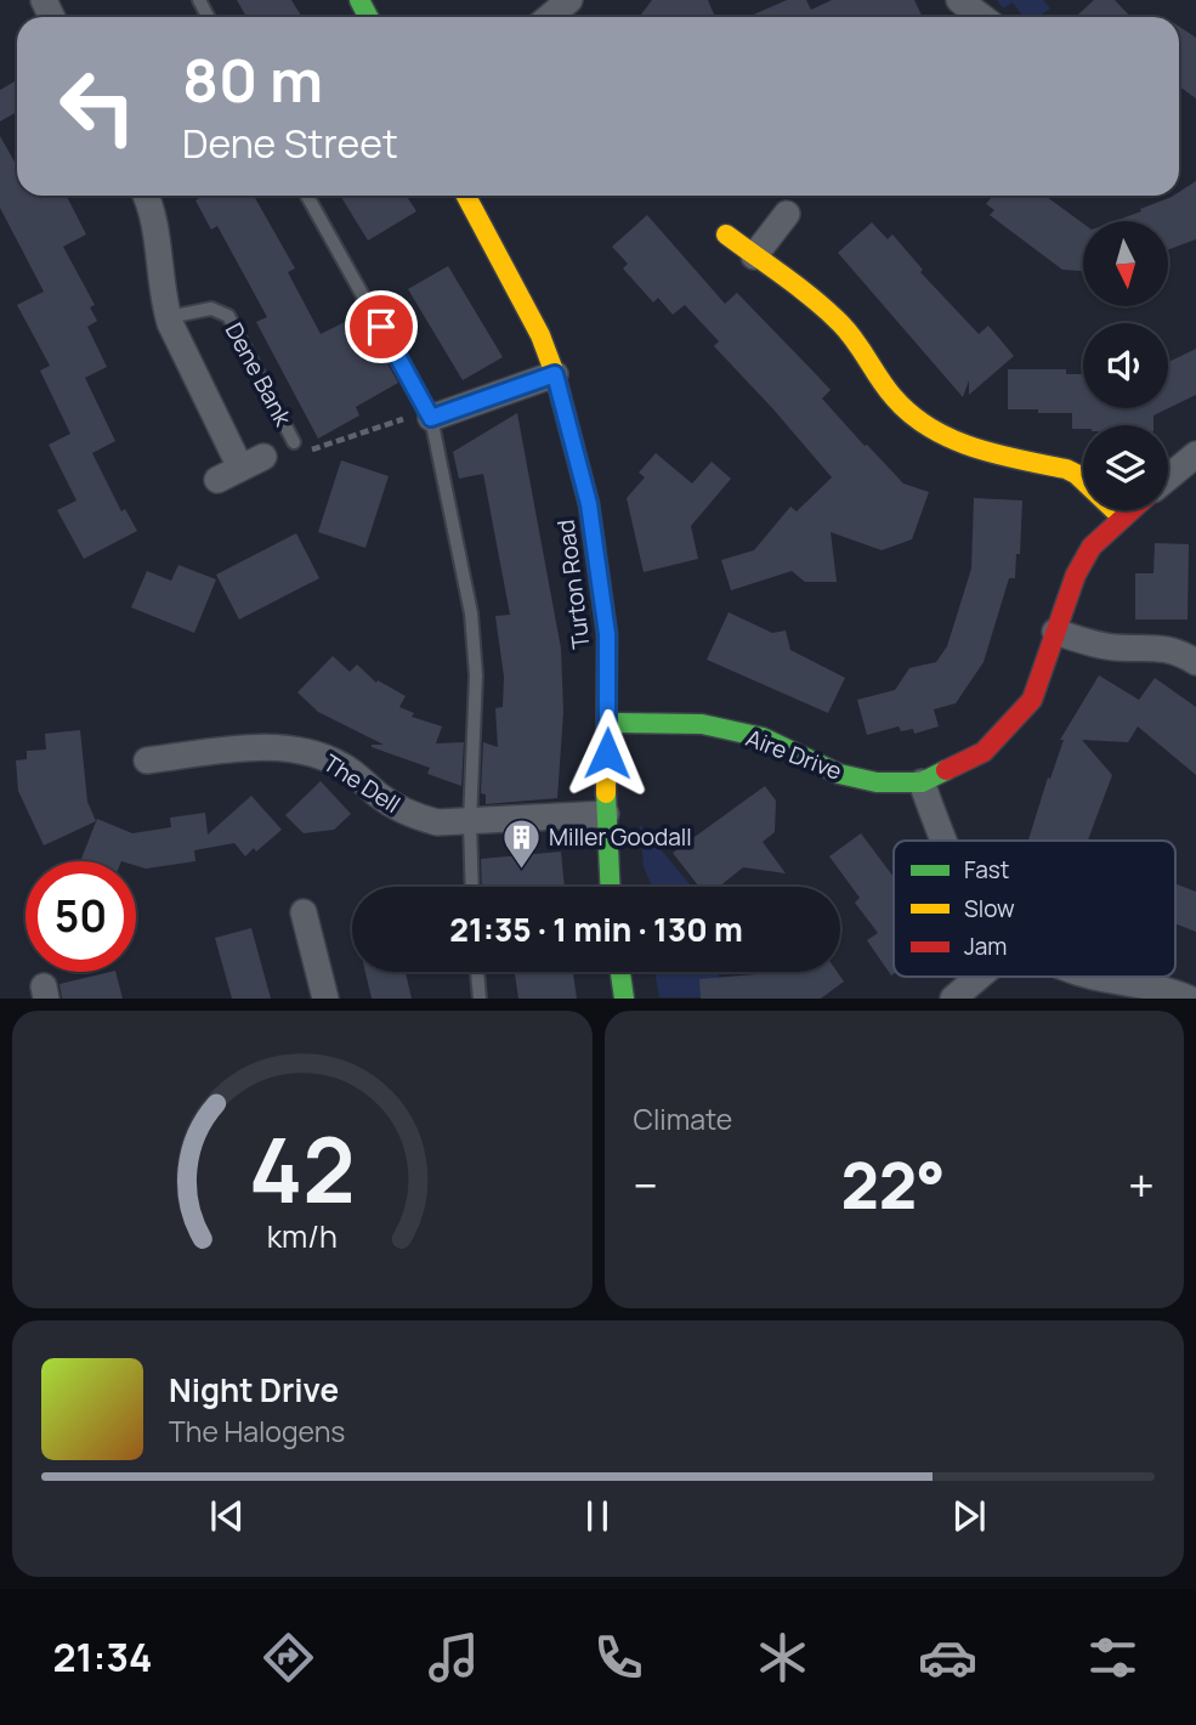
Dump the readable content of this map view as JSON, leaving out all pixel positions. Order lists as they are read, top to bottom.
{
  "streets": {
    "street": ["Turton Road", "Aire Drive", "The Dell"],
    "lane": ["Dene Bank"]
  },
  "crossings": [
    ["Turton Road", "Aire Drive"],
    ["Turton Road", "The Dell"]
  ],
  "places": {
    "building": ["Miller Goodall"]
  },
  "legend": ["Fast", "Slow", "Jam"],
  "north": "bottom",
  "page": {
    "turn": ["80 m", "Dene Street"],
    "limit": "50",
    "trip": "21:35 · 1 min · 130 m",
    "tile": "Climate",
    "heat": ["−", "22°", "+"],
    "song": ["Night Drive", "The Halogens"],
    "tabs": "21:34",
    "gauge": ["42", "km/h"]
  }
}
